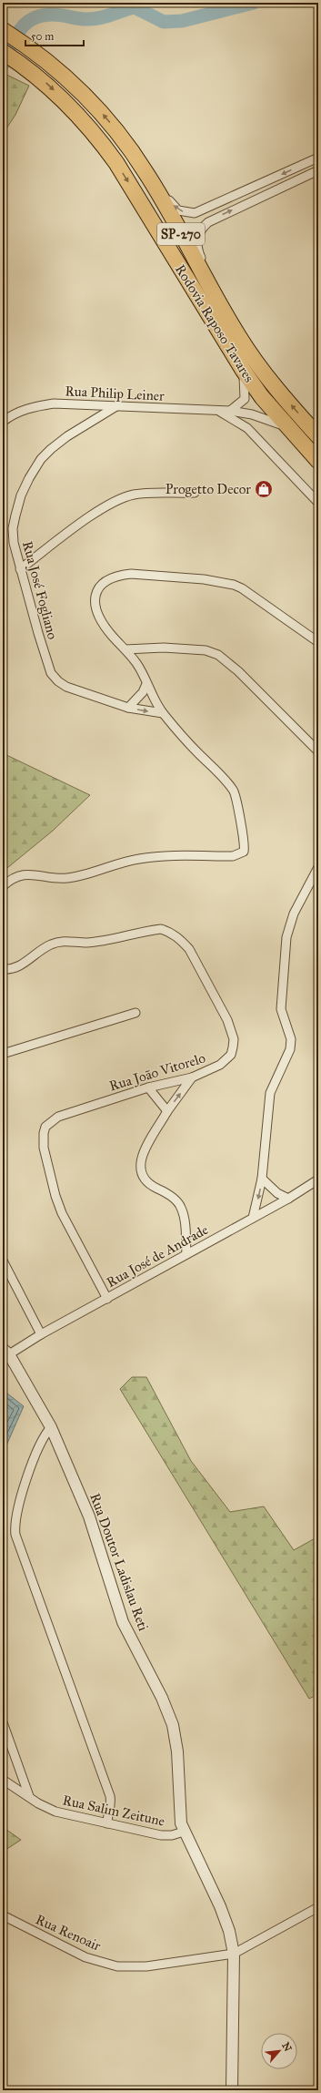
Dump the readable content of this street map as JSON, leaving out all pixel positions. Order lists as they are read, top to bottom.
{
  "streets": {
    "highway": ["SP-270", "Rodovia Raposo Tavares"],
    "street": [
      "Rua Philip Leiner",
      "Rua José Fogliano",
      "Rua João Vitorelo",
      "Rua José de Andrade",
      "Rua Doutor Ladislau Reti",
      "Rua Salim Zeitune",
      "Rua Renoair"
    ]
  },
  "crossings": [
    ["Rodovia Raposo Tavares", "Rua Philip Leiner"],
    ["Rua Philip Leiner", "Rua José Fogliano"],
    ["Rua João Vitorelo", "Rua José de Andrade"],
    ["Rua José de Andrade", "Rua Doutor Ladislau Reti"],
    ["Rua Doutor Ladislau Reti", "Rua Salim Zeitune"],
    ["Rua Doutor Ladislau Reti", "Rua Renoair"]
  ],
  "places": {
    "shop": ["Progetto Decor"]
  },
  "scale_bar": "50 m",
  "north": "top right"
}
